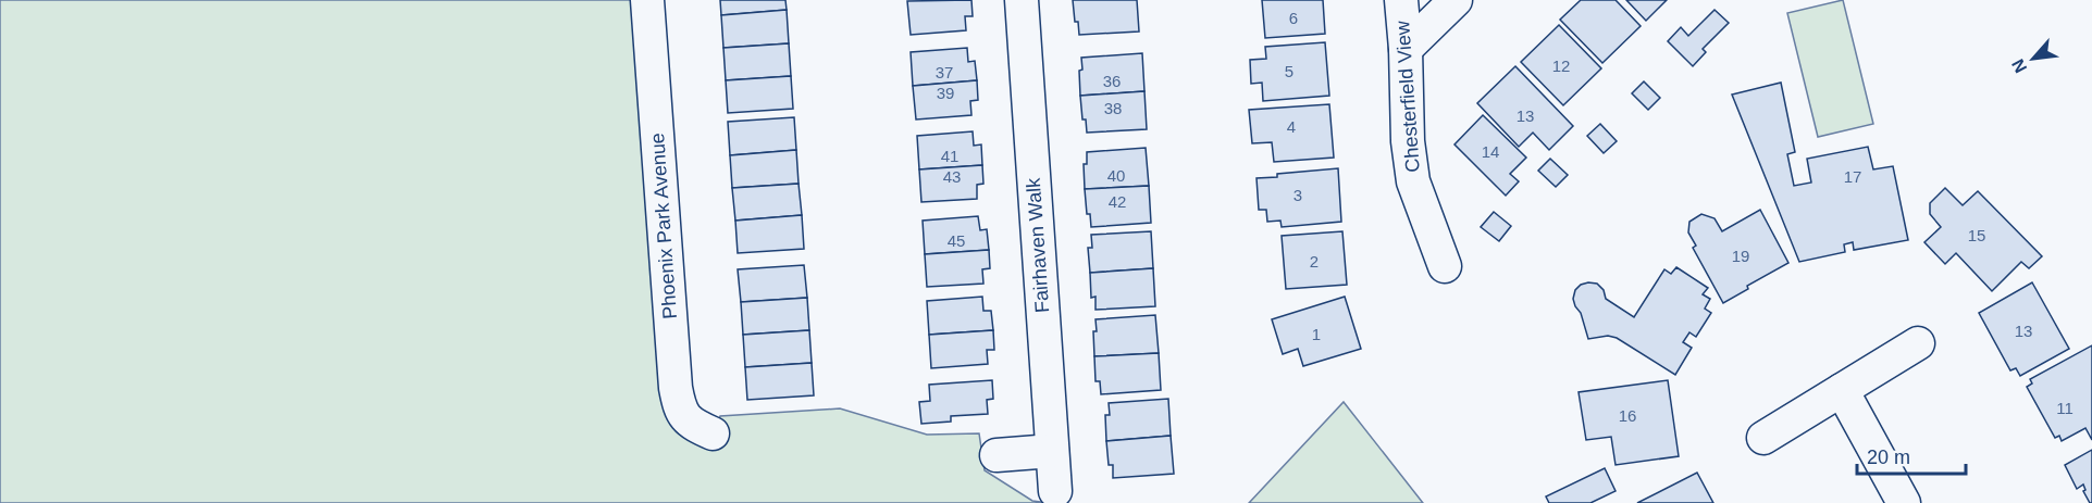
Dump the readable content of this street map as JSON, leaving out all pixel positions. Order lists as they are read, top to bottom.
{
  "streets": {
    "street": ["Chesterfield View", "Phoenix Park Avenue", "Fairhaven Walk"]
  },
  "house_numbers": [
    "6",
    "12",
    "5",
    "37",
    "36",
    "39",
    "38",
    "13",
    "4",
    "14",
    "41",
    "40",
    "43",
    "17",
    "3",
    "42",
    "15",
    "45",
    "19",
    "2",
    "13",
    "1",
    "11",
    "16"
  ],
  "scale_bar": "20 m",
  "north": "bottom left"
}
